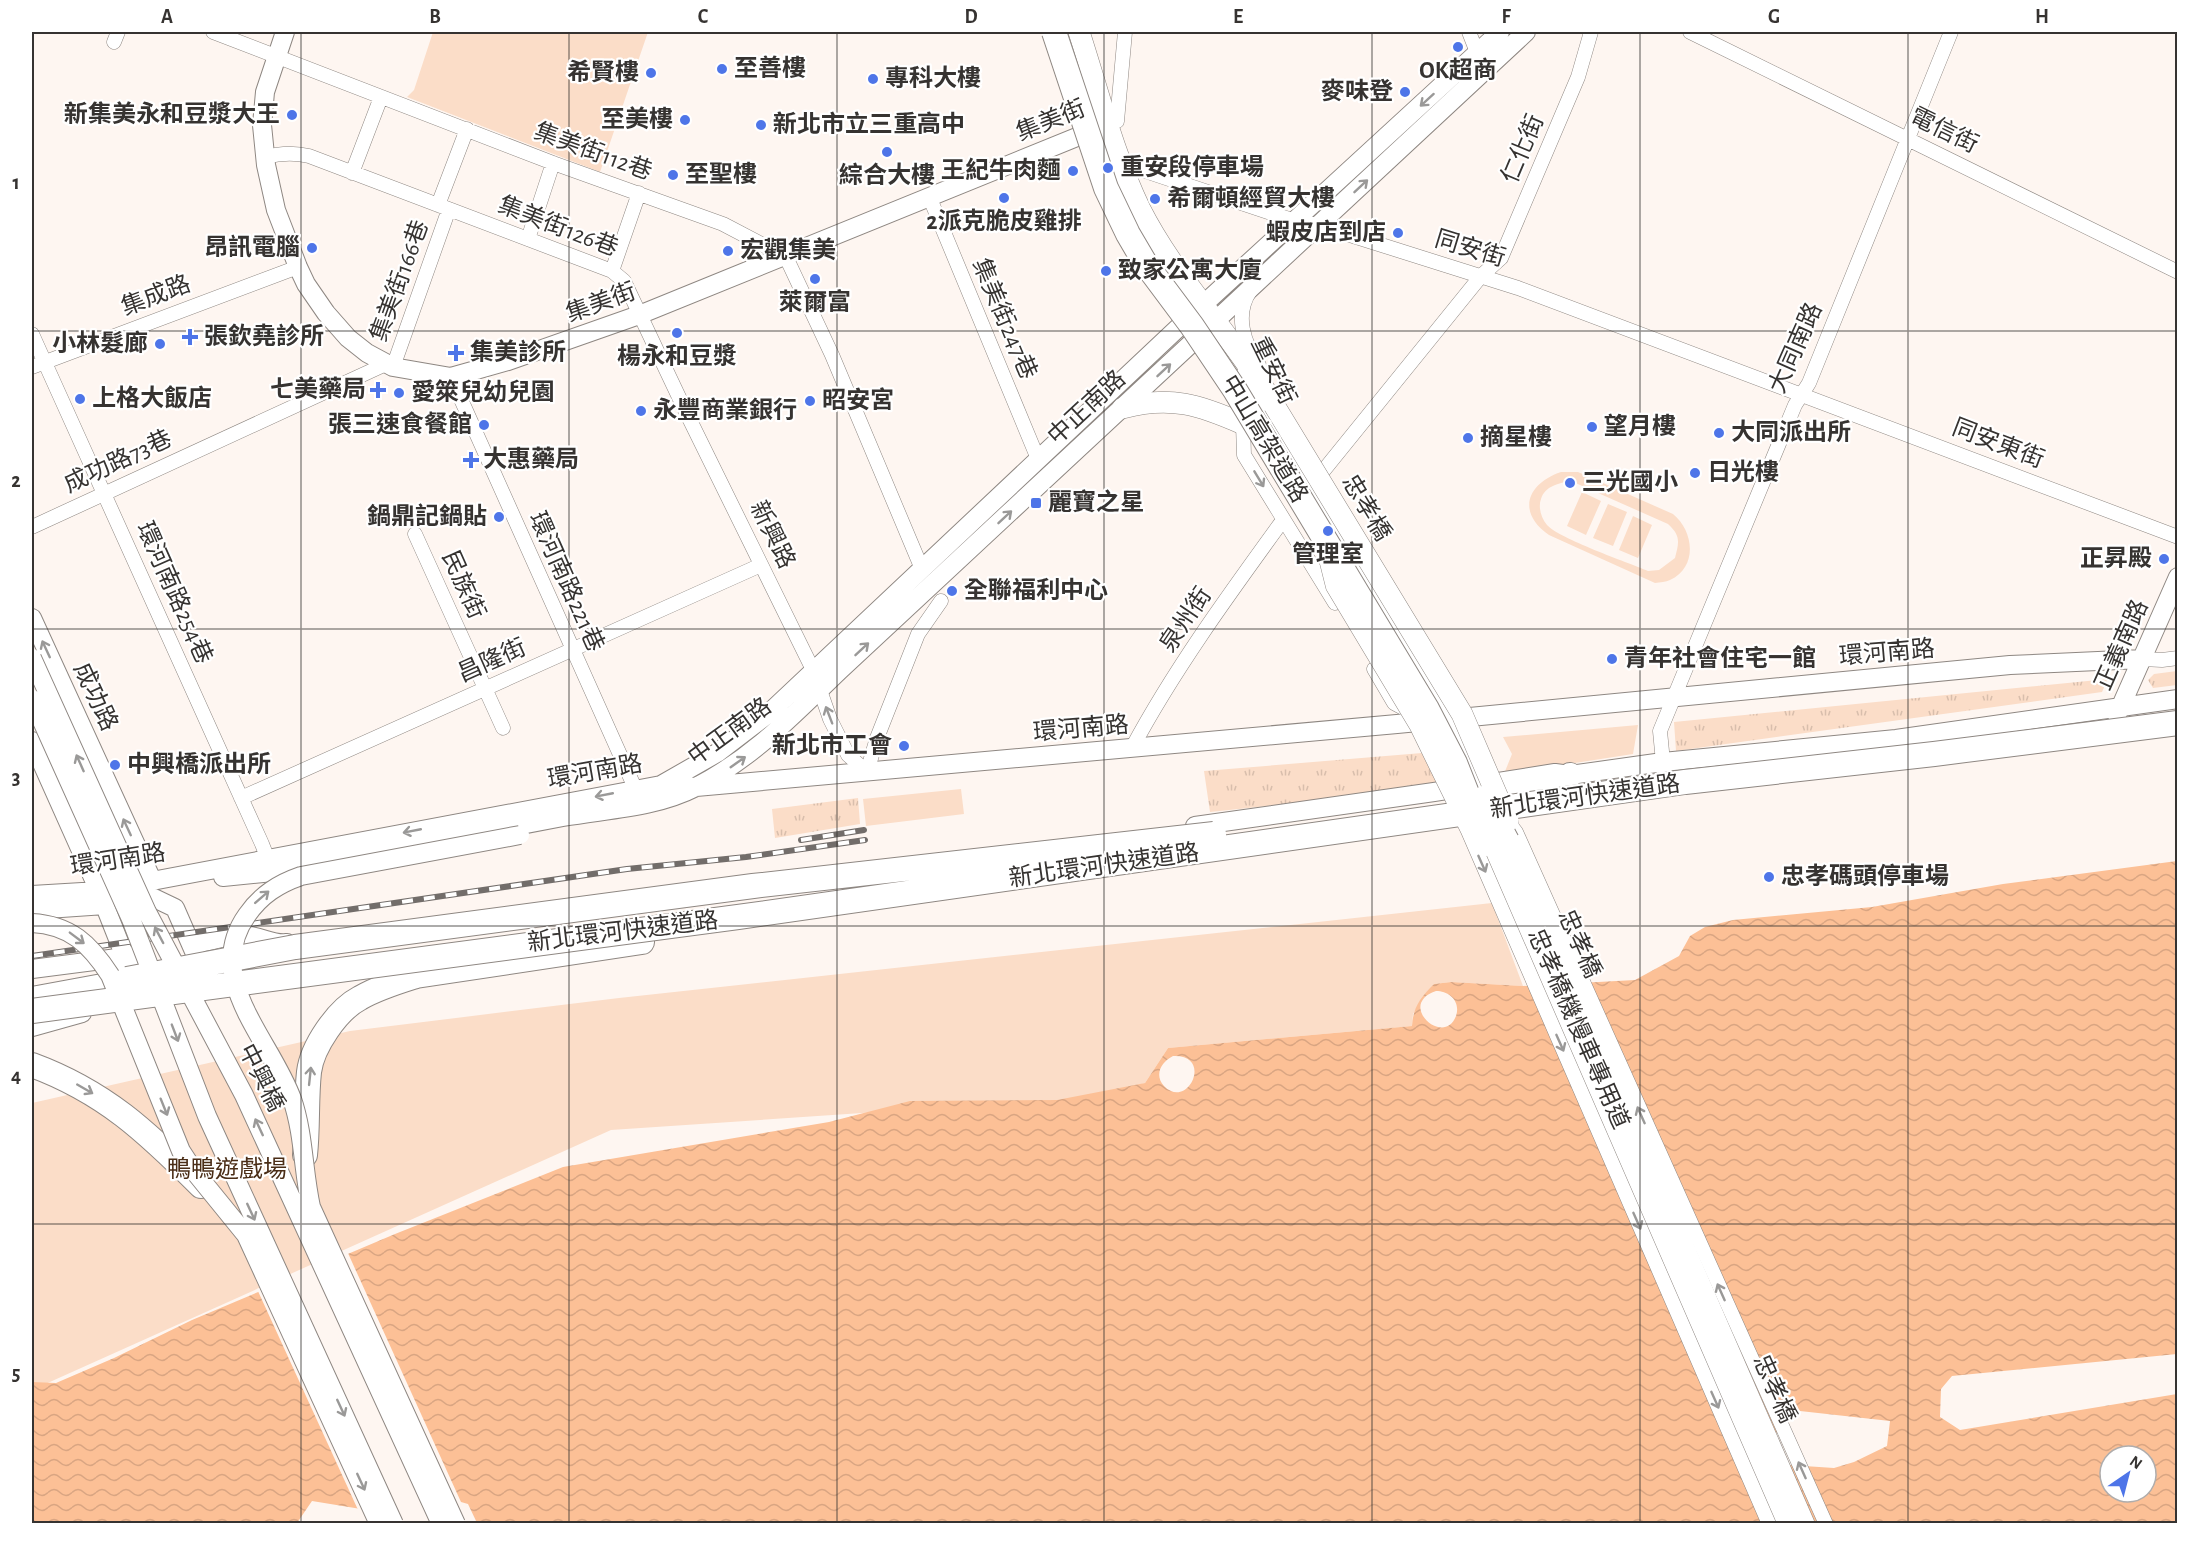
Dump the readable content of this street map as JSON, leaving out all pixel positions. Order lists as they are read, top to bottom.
{
  "streets": {
    "highway": ["中山高架道路", "新北環河快速道路"],
    "main road": ["重安街", "忠孝橋"],
    "street": [
      "集美街",
      "電信街",
      "仁化街",
      "集美街112巷",
      "集美街126巷",
      "同安街",
      "集美街166巷",
      "集成路",
      "集美街247巷",
      "大同南路",
      "中正南路",
      "同安東街",
      "成功路73巷",
      "新興路",
      "環河南路221巷",
      "民族街",
      "環河南路254巷",
      "泉州街",
      "正義南路",
      "環河南路",
      "昌隆街",
      "成功路",
      "忠孝橋機慢車專用道",
      "中興橋"
    ]
  },
  "crossings": [
    ["集美街", "集美街112巷"],
    ["集美街", "集美街126巷"],
    ["集美街", "集美街166巷"],
    ["集美街", "集成路"],
    ["集美街", "集美街247巷"],
    ["集美街", "重安街"],
    ["集美街", "成功路73巷"],
    ["集美街", "新興路"],
    ["集美街", "環河南路221巷"],
    ["電信街", "大同南路"],
    ["仁化街", "同安街"],
    ["集美街126巷", "集美街166巷"],
    ["集美街126巷", "新興路"],
    ["同安街", "大同南路"],
    ["同安街", "重安街"],
    ["同安街", "中正南路"],
    ["同安街", "同安東街"],
    ["集美街166巷", "成功路73巷"],
    ["集成路", "環河南路254巷"],
    ["集美街247巷", "中正南路"],
    ["大同南路", "同安東街"],
    ["大同南路", "環河南路"],
    ["重安街", "中正南路"],
    ["重安街", "忠孝橋"],
    ["重安街", "泉州街"],
    ["重安街", "環河南路"],
    ["中正南路", "新興路"],
    ["中正南路", "環河南路"],
    ["中山高架道路", "忠孝橋"],
    ["中山高架道路", "忠孝橋機慢車專用道"],
    ["成功路73巷", "環河南路254巷"],
    ["忠孝橋", "忠孝橋機慢車專用道"],
    ["新興路", "環河南路"],
    ["新興路", "昌隆街"],
    ["環河南路221巷", "環河南路"],
    ["環河南路221巷", "昌隆街"],
    ["民族街", "昌隆街"],
    ["環河南路254巷", "環河南路"],
    ["環河南路254巷", "昌隆街"],
    ["泉州街", "環河南路"],
    ["正義南路", "環河南路"],
    ["環河南路", "成功路"]
  ],
  "parks": ["鴨鴨遊戲場"],
  "places": {
    "other": [
      "OK超商",
      "至善樓",
      "希賢樓",
      "專科大樓",
      "麥味登",
      "新集美永和豆漿大王",
      "至美樓",
      "新北市立三重高中",
      "綜合大樓",
      "重安段停車場",
      "王紀牛肉麵",
      "至聖樓",
      "2派克脆皮雞排",
      "希爾頓經貿大樓",
      "蝦皮店到店",
      "昂訊電腦",
      "宏觀集美",
      "致家公寓大廈",
      "萊爾富",
      "楊永和豆漿",
      "小林髮廊",
      "愛箂兒幼兒園",
      "上格大飯店",
      "昭安宮",
      "永豐商業銀行",
      "張三速食餐館",
      "望月樓",
      "大同派出所",
      "摘星樓",
      "日光樓",
      "三光國小",
      "鍋鼎記鍋貼",
      "管理室",
      "正昇殿",
      "全聯福利中心",
      "青年社會住宅一館",
      "新北市工會",
      "中興橋派出所",
      "忠孝碼頭停車場"
    ],
    "health": [
      "張欽堯診所",
      "集美診所",
      "七美藥局",
      "大惠藥局"
    ],
    "transit": ["麗寶之星"]
  },
  "north": "top right",
  "grid": {
    "columns": [
      "A",
      "B",
      "C",
      "D",
      "E",
      "F",
      "G",
      "H"
    ],
    "rows": [
      "1",
      "2",
      "3",
      "4",
      "5"
    ]
  }
}
